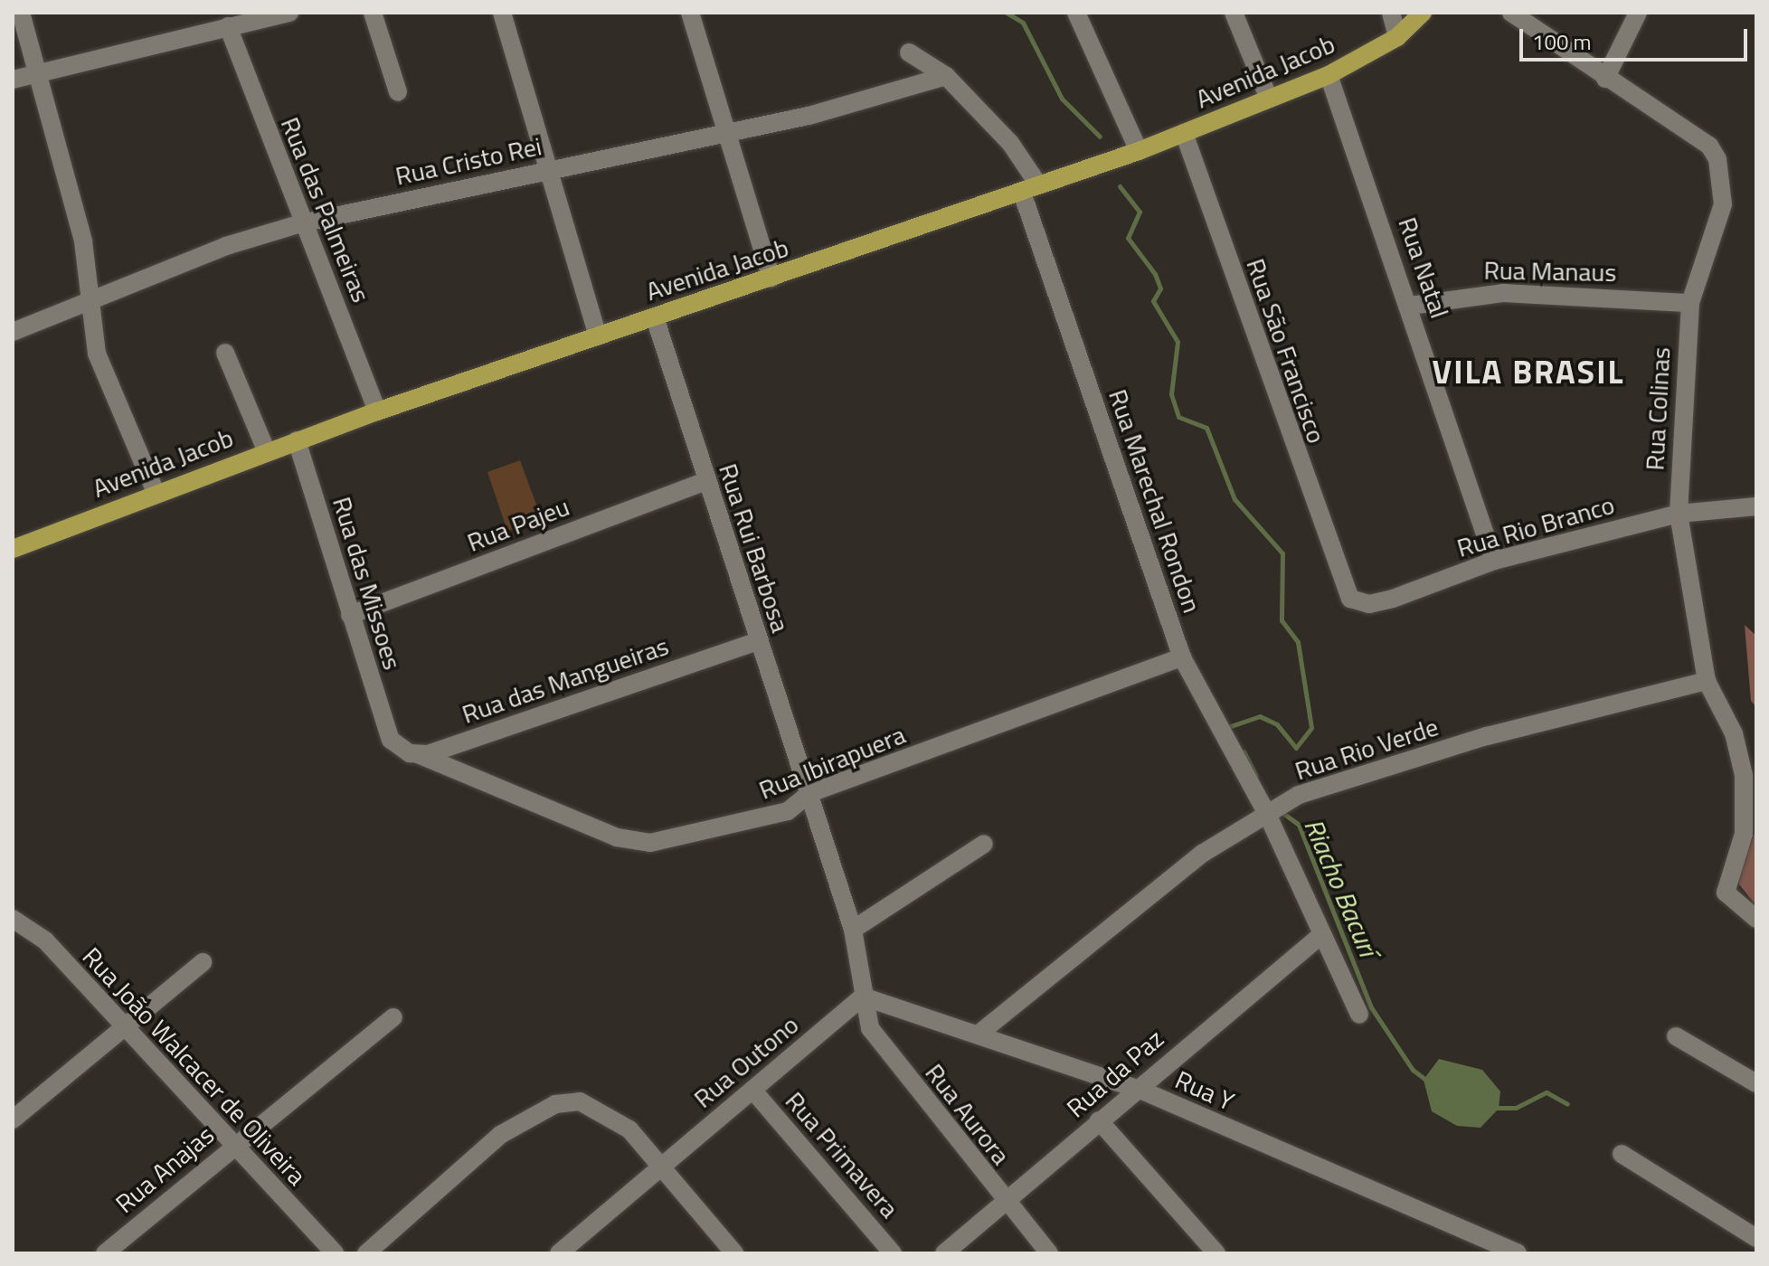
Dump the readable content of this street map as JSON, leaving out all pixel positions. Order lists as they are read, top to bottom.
{
  "streets": {
    "main road": ["Avenida Jacob"],
    "street": [
      "Rua Cristo Rei",
      "Rua das Palmeiras",
      "Rua Natal",
      "Rua Manaus",
      "Rua São Francisco",
      "Rua Colinas",
      "Rua Marechal Rondon",
      "Rua Pajeu",
      "Rua Rio Branco",
      "Rua Rui Barbosa",
      "Rua das Missoes",
      "Rua das Mangueiras",
      "Rua Rio Verde",
      "Rua Ibirapuera",
      "Rua Outono",
      "Rua João Walcacer de Oliveira",
      "Rua da Paz",
      "Rua Y",
      "Rua Aurora",
      "Rua Primavera",
      "Rua Anajas"
    ]
  },
  "crossings": [
    ["Avenida Jacob", "Rua das Palmeiras"],
    ["Avenida Jacob", "Rua Natal"],
    ["Avenida Jacob", "Rua São Francisco"],
    ["Avenida Jacob", "Rua Marechal Rondon"],
    ["Avenida Jacob", "Rua Rui Barbosa"],
    ["Avenida Jacob", "Rua das Missoes"],
    ["Rua Cristo Rei", "Rua das Palmeiras"],
    ["Rua Cristo Rei", "Rua Marechal Rondon"],
    ["Rua Natal", "Rua Manaus"],
    ["Rua Natal", "Rua Rio Branco"],
    ["Rua Manaus", "Rua Colinas"],
    ["Rua São Francisco", "Rua Rio Branco"],
    ["Rua Colinas", "Rua Rio Branco"],
    ["Rua Colinas", "Rua Rio Verde"],
    ["Rua Marechal Rondon", "Rua Rio Verde"],
    ["Rua Marechal Rondon", "Rua Ibirapuera"],
    ["Rua Marechal Rondon", "Rua da Paz"],
    ["Rua Pajeu", "Rua Rui Barbosa"],
    ["Rua Pajeu", "Rua das Missoes"],
    ["Rua Rui Barbosa", "Rua das Mangueiras"],
    ["Rua Rui Barbosa", "Rua Ibirapuera"],
    ["Rua Rui Barbosa", "Rua Aurora"],
    ["Rua das Missoes", "Rua das Mangueiras"],
    ["Rua das Missoes", "Rua Ibirapuera"],
    ["Rua das Mangueiras", "Rua Ibirapuera"],
    ["Rua Rio Verde", "Rua Y"],
    ["Rua Outono", "Rua Y"],
    ["Rua Outono", "Rua Aurora"],
    ["Rua Outono", "Rua Primavera"],
    ["Rua João Walcacer de Oliveira", "Rua Anajas"],
    ["Rua da Paz", "Rua Y"],
    ["Rua da Paz", "Rua Aurora"],
    ["Rua Y", "Rua Aurora"]
  ],
  "districts": ["VILA BRASIL"],
  "water": ["Riacho Bacurí"],
  "scale_bar": "100 m"
}
